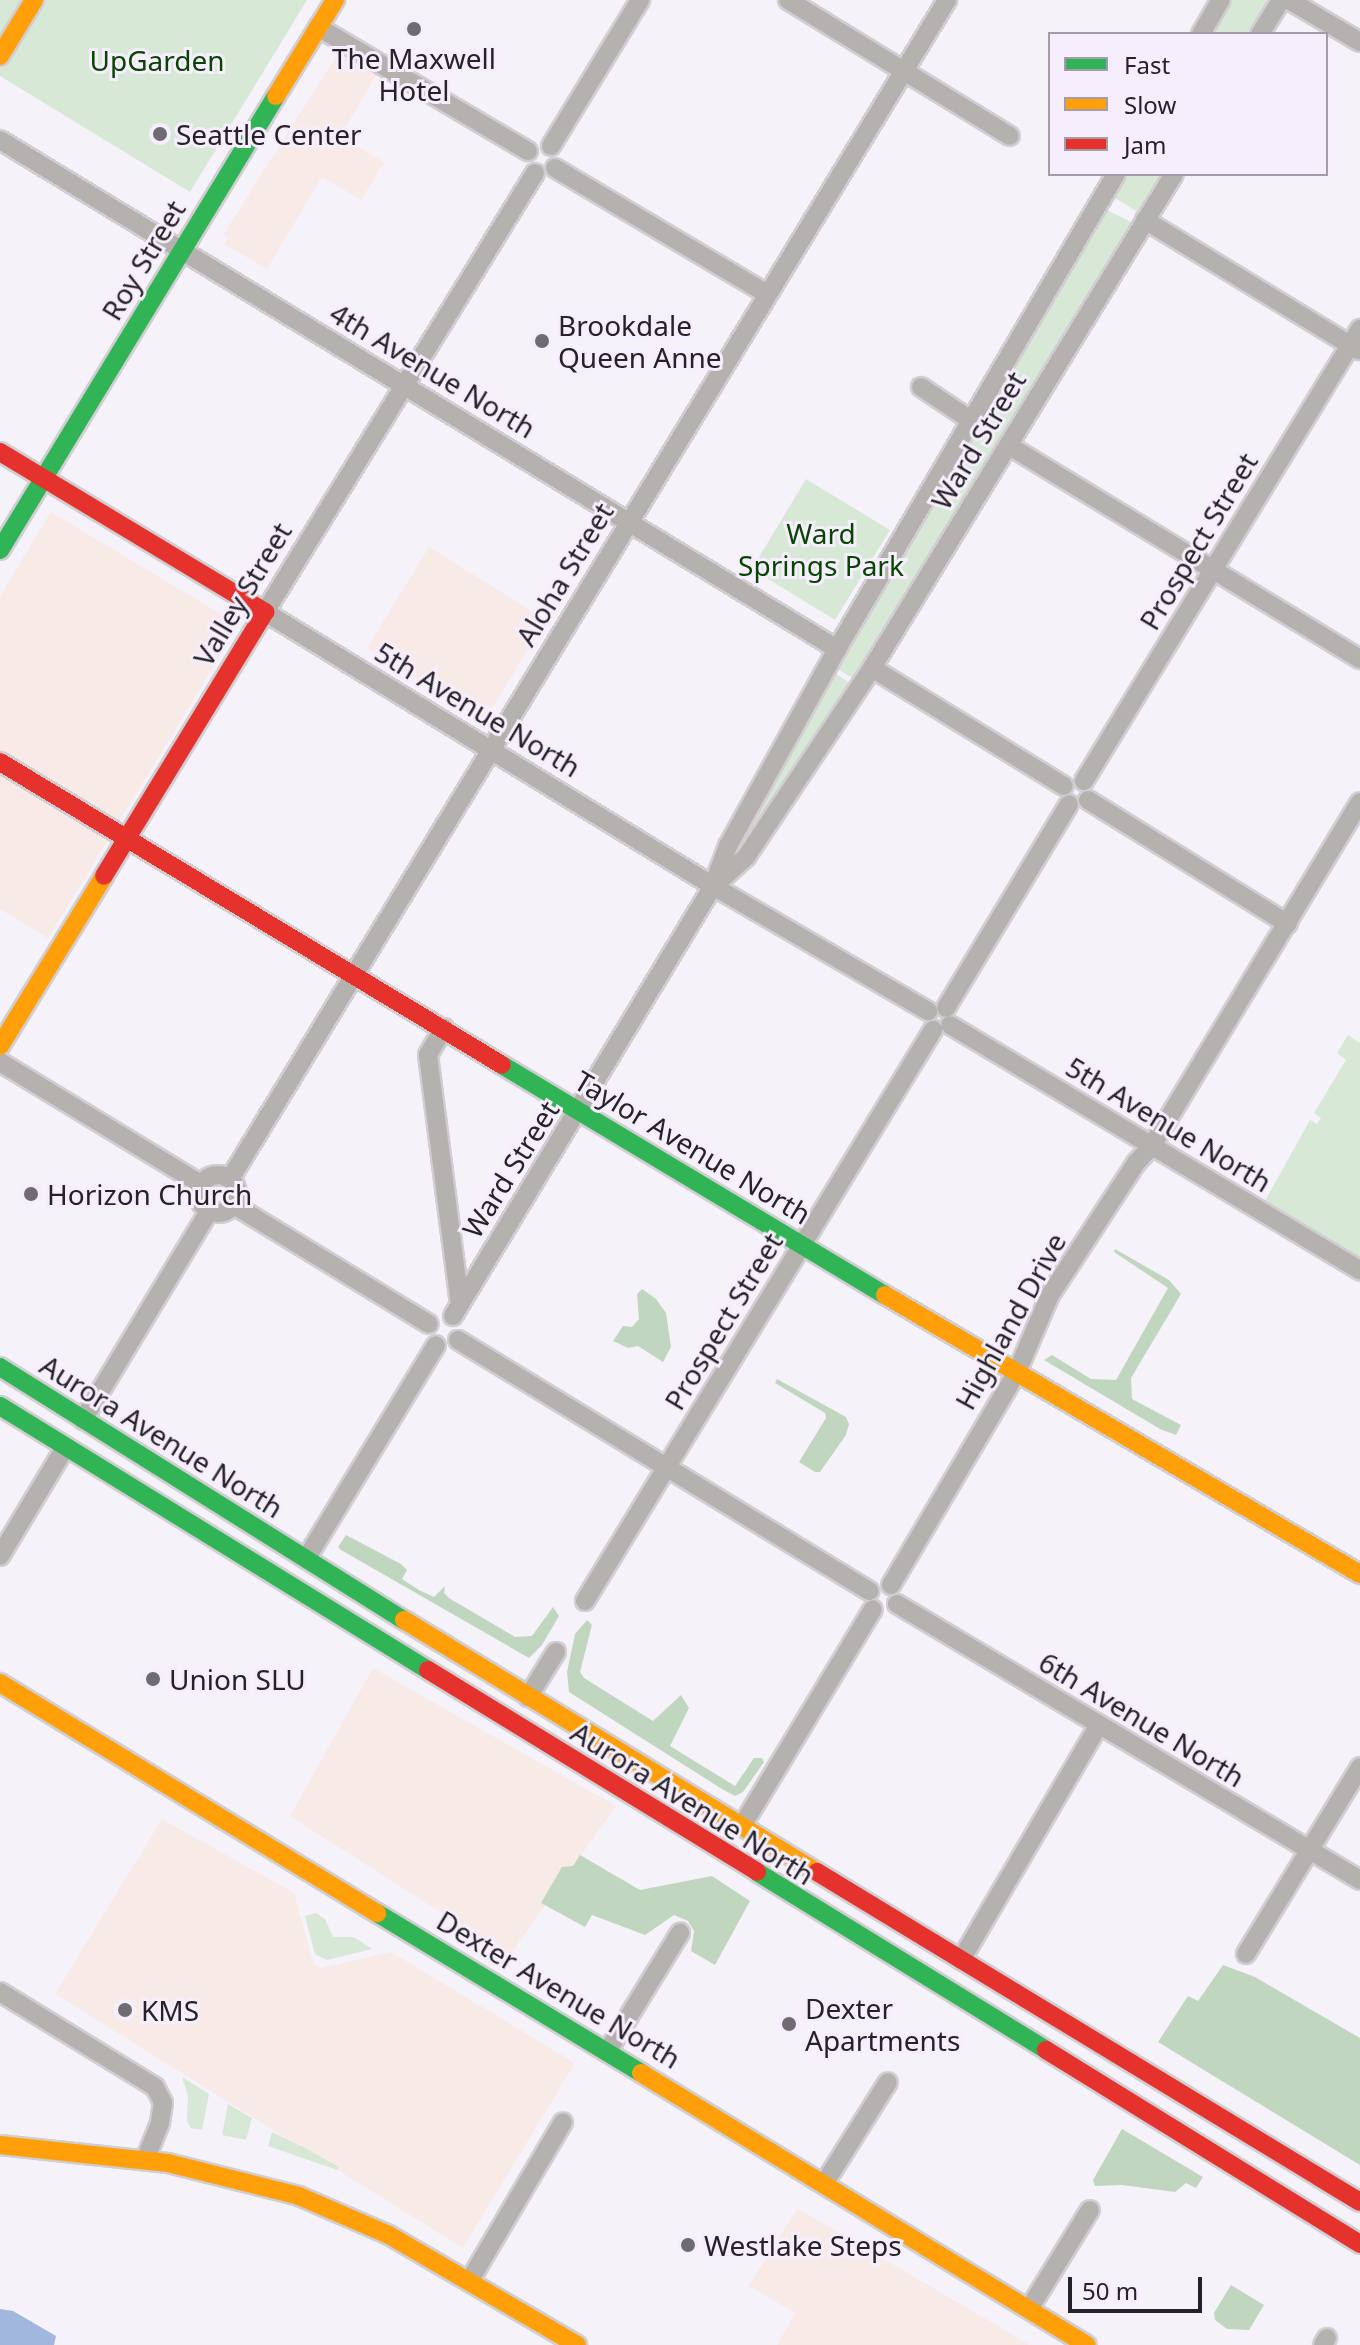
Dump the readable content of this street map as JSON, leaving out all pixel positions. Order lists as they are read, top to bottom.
{
  "streets": {
    "main road": [
      "Roy Street",
      "Valley Street",
      "5th Avenue North",
      "Taylor Avenue North",
      "Aurora Avenue North",
      "Dexter Avenue North"
    ],
    "street": [
      "4th Avenue North",
      "Ward Street",
      "Prospect Street",
      "Aloha Street",
      "Highland Drive",
      "6th Avenue North"
    ]
  },
  "crossings": [
    ["Roy Street", "4th Avenue North"],
    ["Roy Street", "5th Avenue North"],
    ["4th Avenue North", "Ward Street"],
    ["4th Avenue North", "Aloha Street"],
    ["4th Avenue North", "Valley Street"],
    ["Ward Street", "5th Avenue North"],
    ["Ward Street", "Taylor Avenue North"],
    ["Prospect Street", "5th Avenue North"],
    ["Prospect Street", "Taylor Avenue North"],
    ["Aloha Street", "5th Avenue North"],
    ["Aloha Street", "Taylor Avenue North"],
    ["Valley Street", "5th Avenue North"],
    ["Valley Street", "Taylor Avenue North"],
    ["5th Avenue North", "Highland Drive"],
    ["Taylor Avenue North", "Highland Drive"],
    ["Highland Drive", "6th Avenue North"]
  ],
  "parks": ["UpGarden", "Ward Springs Park"],
  "places": [
    "The Maxwell Hotel",
    "Seattle Center",
    "Brookdale Queen Anne",
    "Horizon Church",
    "Union SLU",
    "KMS",
    "Dexter Apartments",
    "Westlake Steps"
  ],
  "legend": ["Fast", "Slow", "Jam"],
  "scale_bar": "50 m"
}
